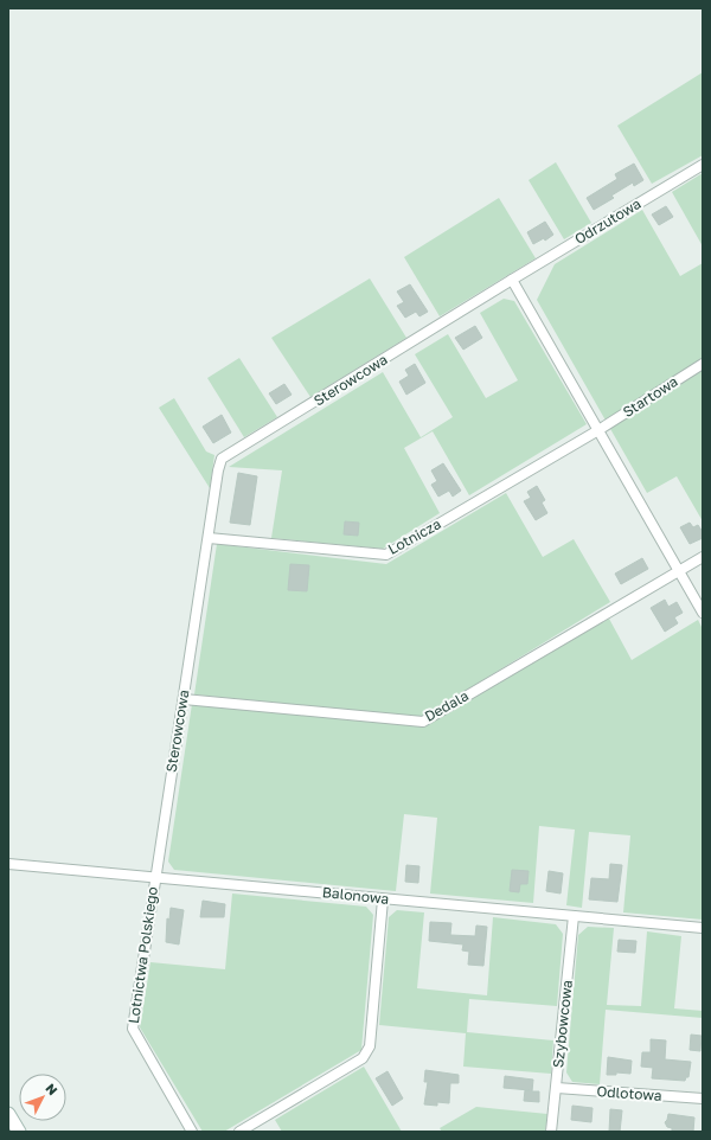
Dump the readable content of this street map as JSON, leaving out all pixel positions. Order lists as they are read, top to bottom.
{
  "streets": {
    "street": [
      "Odrzutowa",
      "Sterowcowa",
      "Startowa",
      "Lotnicza",
      "Dedala",
      "Balonowa",
      "Lotnictwa Polskiego",
      "Szybowcowa",
      "Odlotowa"
    ]
  },
  "crossings": [
    ["Odrzutowa", "Sterowcowa"],
    ["Sterowcowa", "Lotnicza"],
    ["Sterowcowa", "Dedala"],
    ["Sterowcowa", "Balonowa"],
    ["Sterowcowa", "Lotnictwa Polskiego"],
    ["Startowa", "Lotnicza"],
    ["Balonowa", "Lotnictwa Polskiego"],
    ["Balonowa", "Szybowcowa"],
    ["Szybowcowa", "Odlotowa"]
  ],
  "north": "top right"
}
